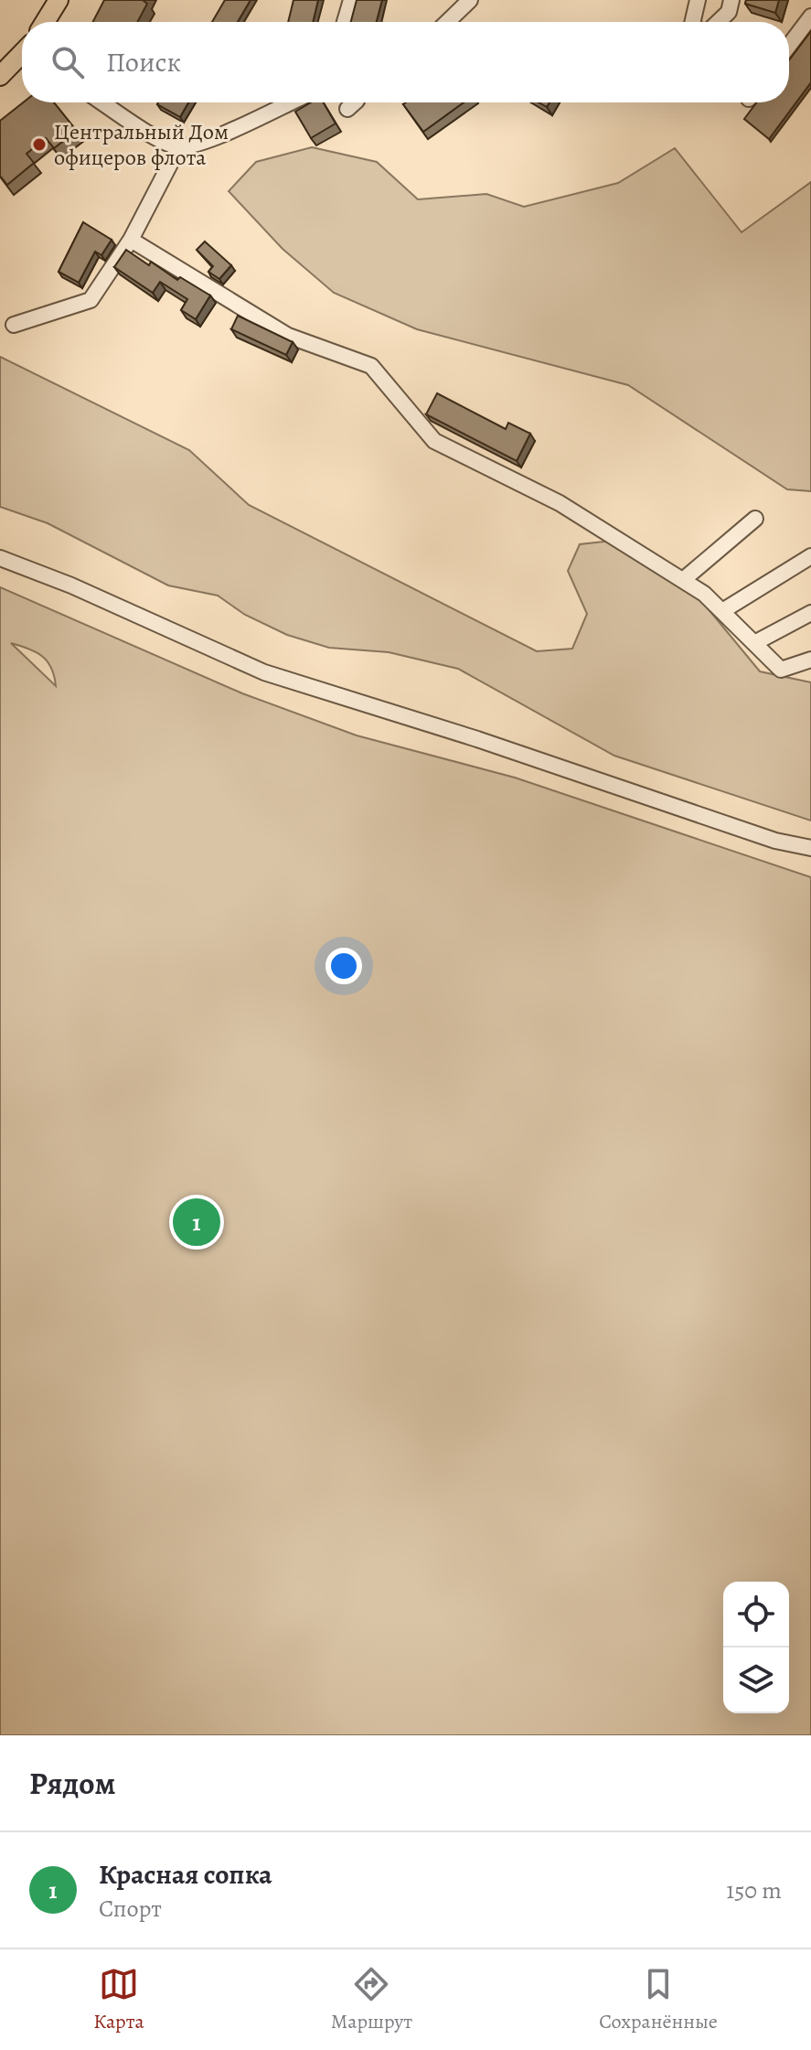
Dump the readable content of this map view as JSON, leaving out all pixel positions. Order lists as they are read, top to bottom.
{
  "places": ["Центральный Дом офицеров флота"],
  "page": {
    "search": "Поиск",
    "pins": "1",
    "heading": "Рядом",
    "list": [
      {
        "mark": "1",
        "name": "Красная сопка",
        "note": "Спорт",
        "value": "150 m"
      }
    ],
    "nav": ["Карта", "Маршрут", "Сохранённые"]
  }
}
